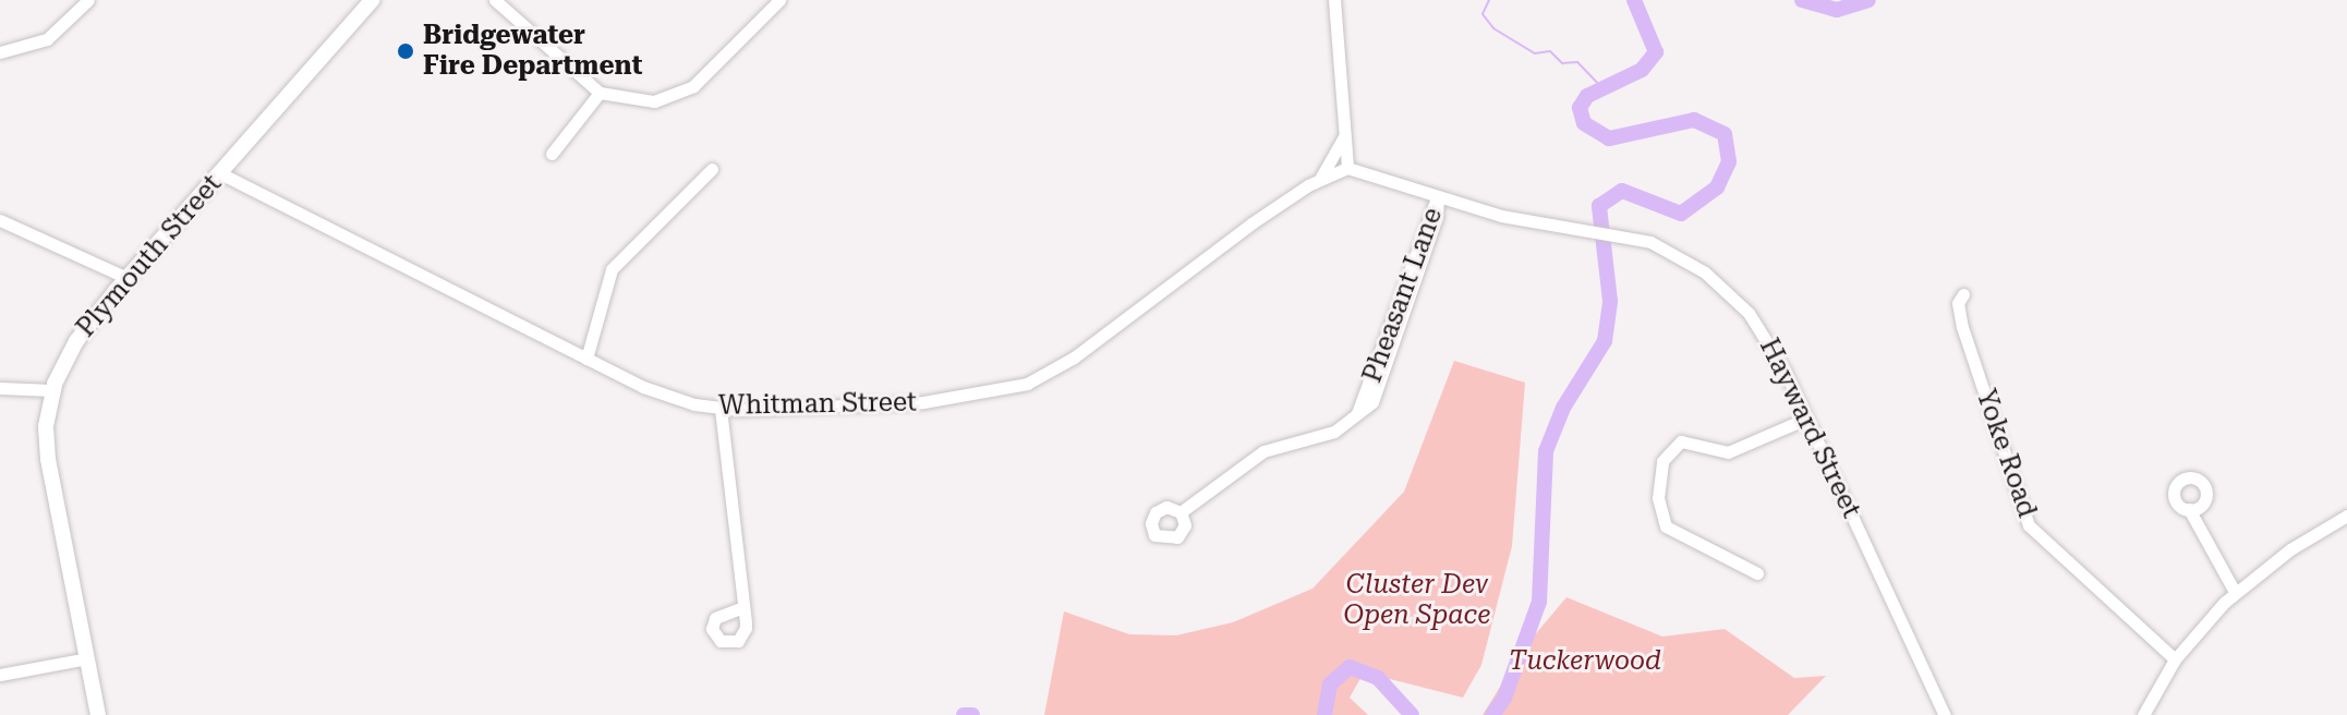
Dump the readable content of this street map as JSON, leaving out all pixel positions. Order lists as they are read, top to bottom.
{
  "streets": {
    "main road": ["Plymouth Street"],
    "street": [
      "Pheasant Lane",
      "Whitman Street",
      "Hayward Street",
      "Yoke Road"
    ]
  },
  "crossings": [
    ["Plymouth Street", "Whitman Street"],
    ["Pheasant Lane", "Hayward Street"],
    ["Whitman Street", "Hayward Street"]
  ],
  "parks": ["Cluster Dev Open Space", "Tuckerwood"],
  "places": ["Bridgewater Fire Department"]
}
